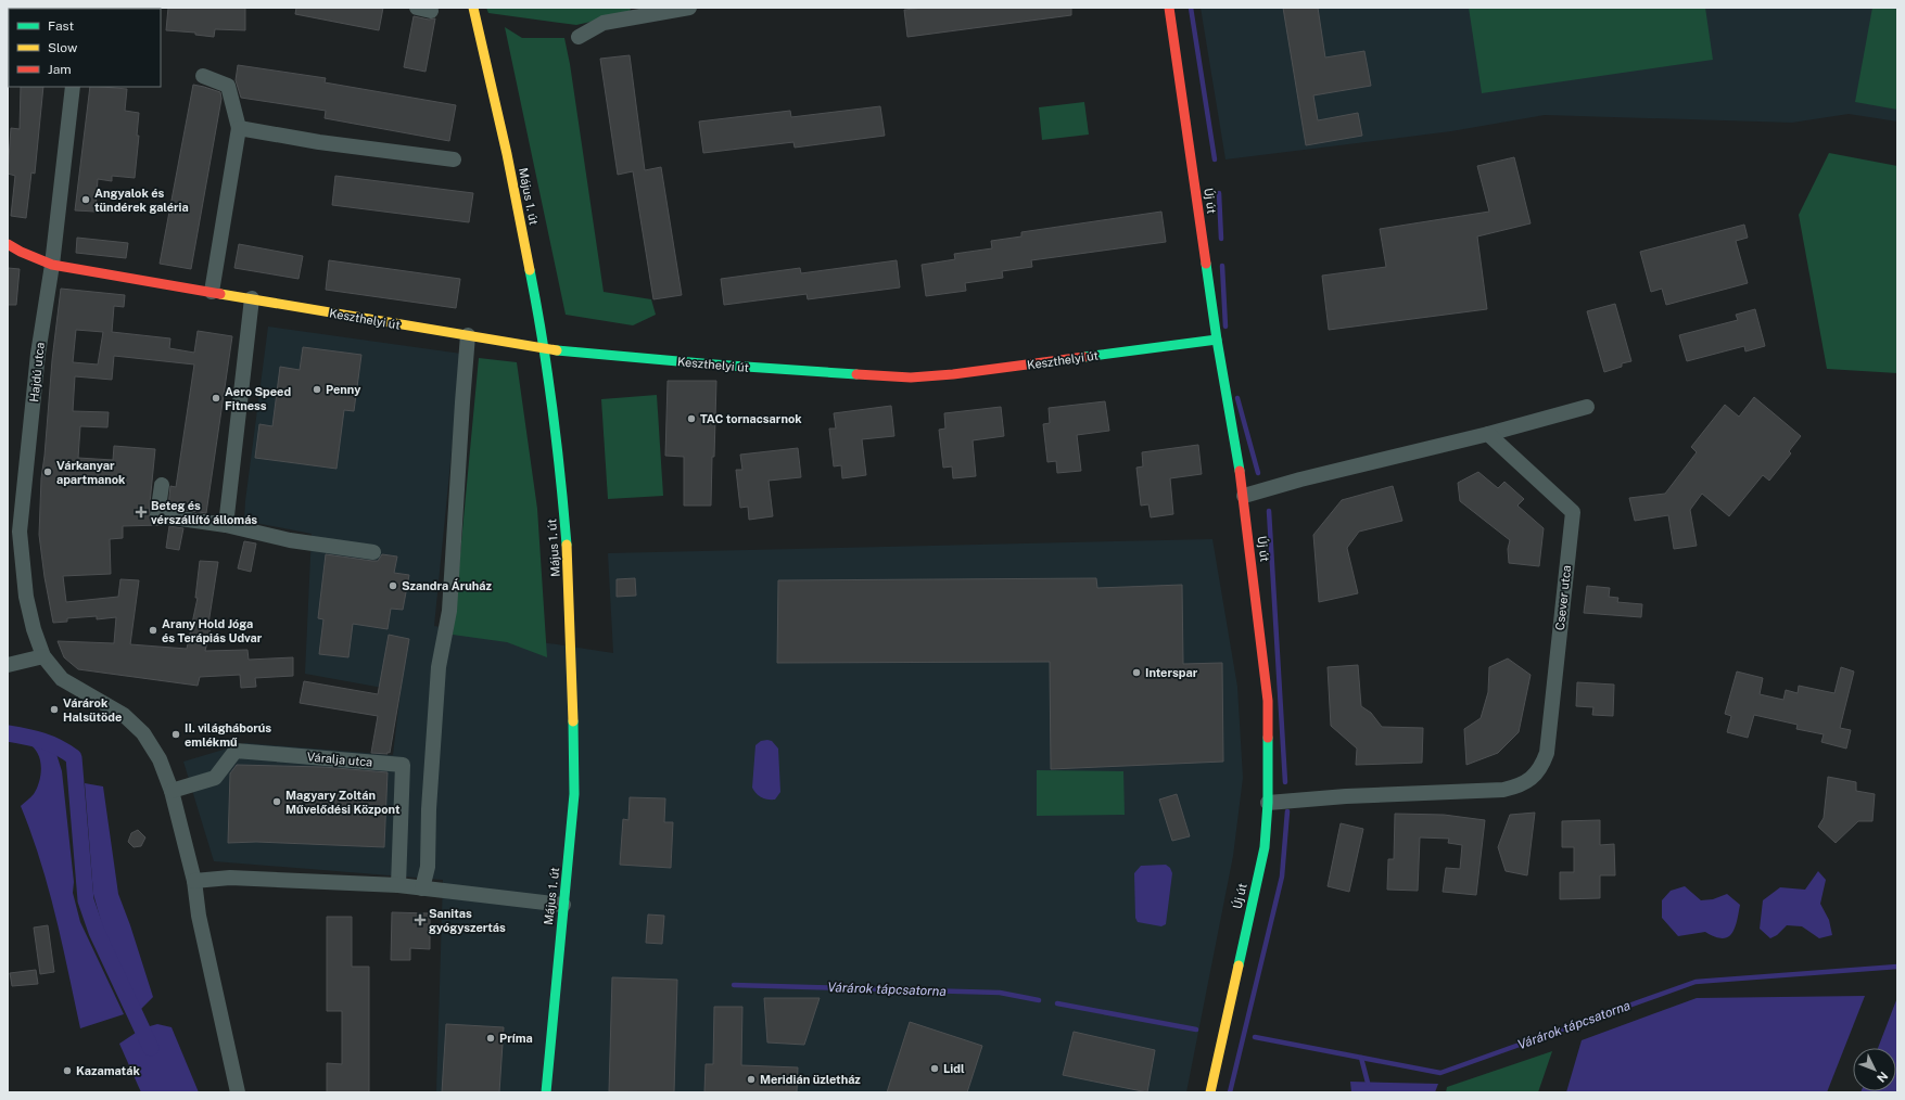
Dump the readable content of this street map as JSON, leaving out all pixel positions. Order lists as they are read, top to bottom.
{
  "streets": {
    "street": [
      "Május 1. út",
      "Új út",
      "Keszthelyi út",
      "Hajdú utca",
      "Csever utca",
      "Váralja utca"
    ]
  },
  "crossings": [
    ["Május 1. út", "Keszthelyi út"],
    ["Új út", "Keszthelyi út"],
    ["Új út", "Csever utca"],
    ["Keszthelyi út", "Hajdú utca"]
  ],
  "water": ["Várárok tápcsatorna"],
  "places": {
    "other": [
      "Angyalok és tündérek galéria",
      "Penny",
      "Aero Speed Fitness",
      "TAC tornacsarnok",
      "Várkanyar apartmanok",
      "Szandra Áruház",
      "Arany Hold Jóga és Terápiás Udvar",
      "Interspar",
      "Várárok Halsütöde",
      "II. világháborús emlékmű",
      "Magyary Zoltán Művelődési Központ",
      "Príma",
      "Lidl",
      "Kazamaták",
      "Meridián üzletház"
    ],
    "health": ["Beteg és vérszállító állomás", "Sanitas gyógyszertás"]
  },
  "legend": ["Fast", "Slow", "Jam"],
  "north": "bottom right"
}
